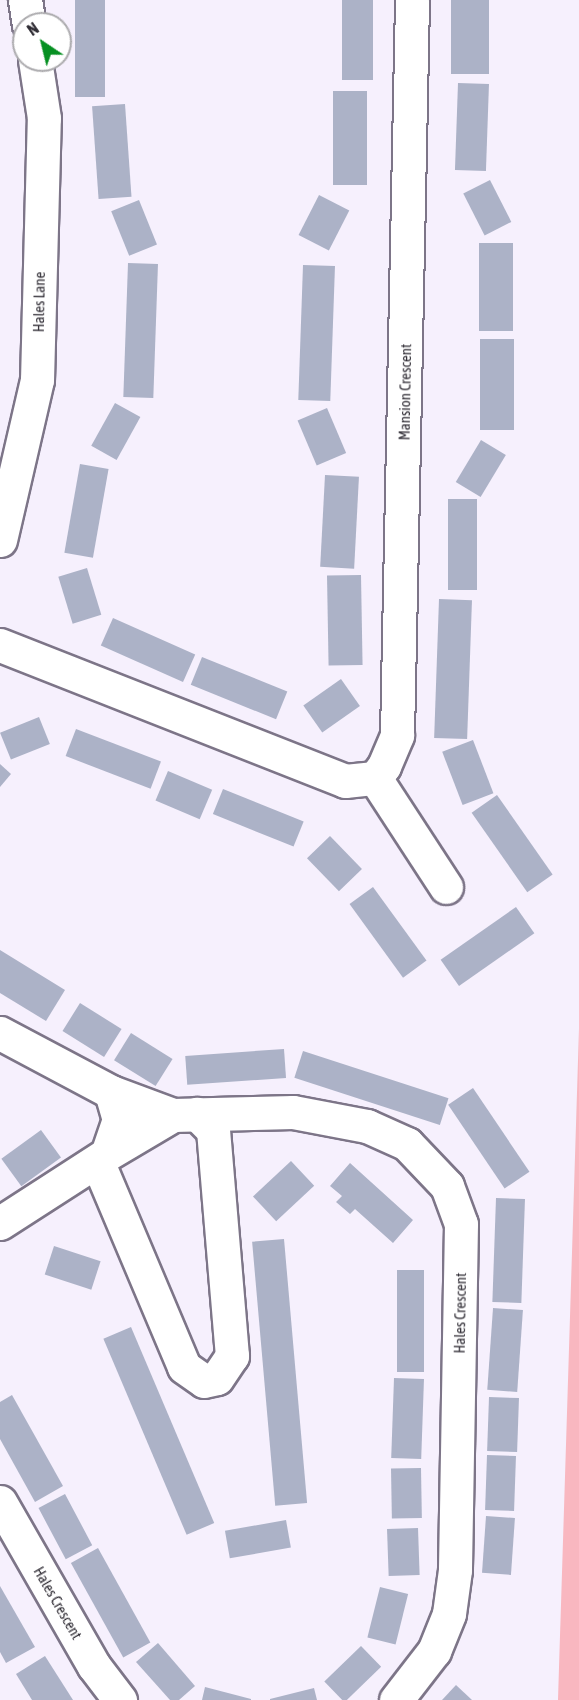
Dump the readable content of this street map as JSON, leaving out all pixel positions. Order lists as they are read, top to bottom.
{
  "streets": {
    "street": ["Hales Lane", "Mansion Crescent", "Hales Crescent"]
  },
  "north": "top left"
}
